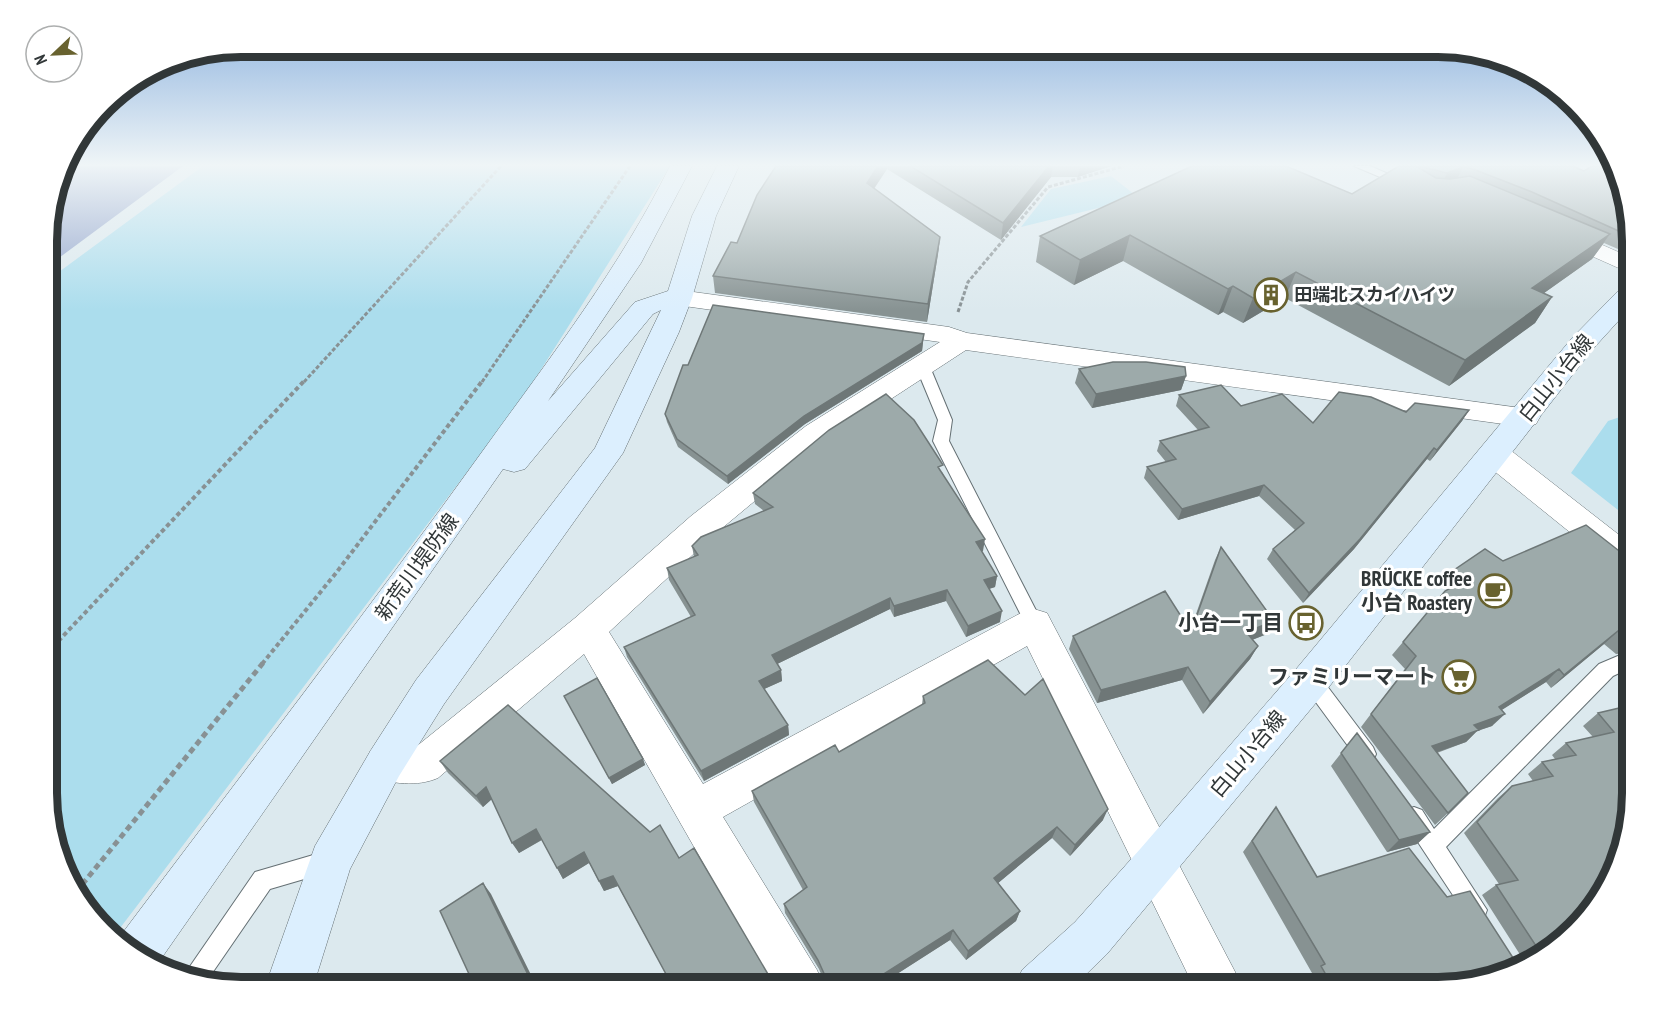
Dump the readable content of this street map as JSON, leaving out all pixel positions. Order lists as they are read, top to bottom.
{
  "streets": {
    "main road": ["白山小台線", "新荒川堤防線"]
  },
  "places": {
    "building": ["田端北スカイハイツ"],
    "cafe": ["BRÜCKE coffee 小台 Roastery"],
    "bus stop": ["小台一丁目"],
    "supermarket": ["ファミリーマート"]
  },
  "north": "bottom left"
}
